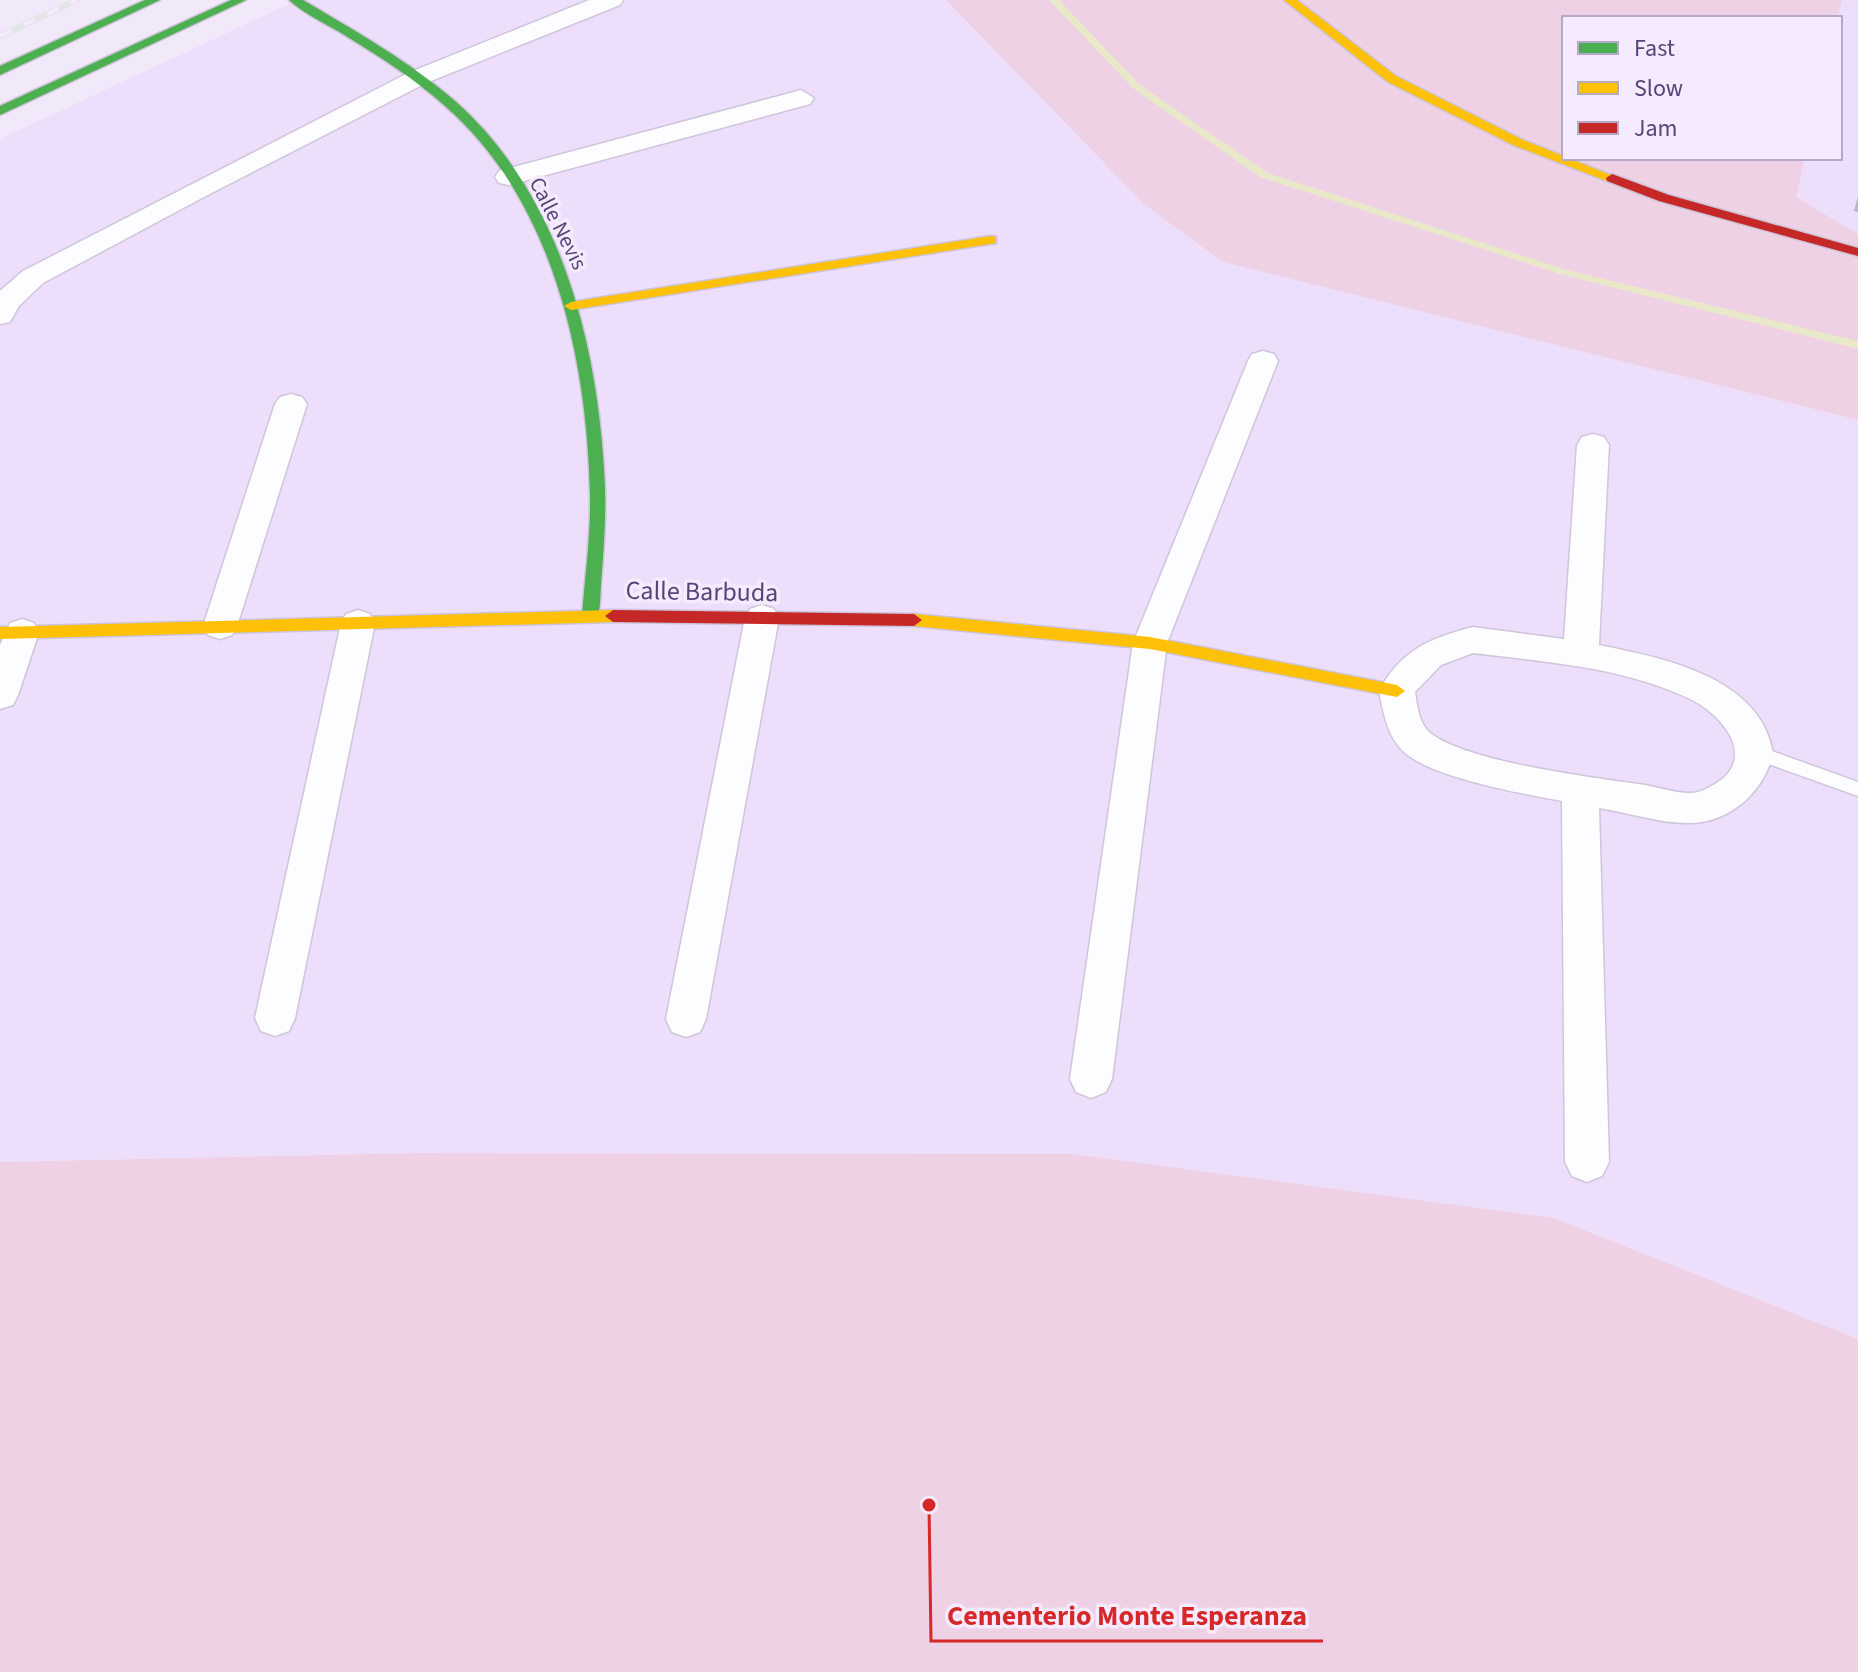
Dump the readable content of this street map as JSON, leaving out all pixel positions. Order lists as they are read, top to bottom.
{
  "streets": {
    "street": ["Calle Nevis", "Calle Barbuda"]
  },
  "crossings": [
    ["Calle Nevis", "Calle Barbuda"]
  ],
  "places": ["Cementerio Monte Esperanza"],
  "legend": ["Fast", "Slow", "Jam"]
}
